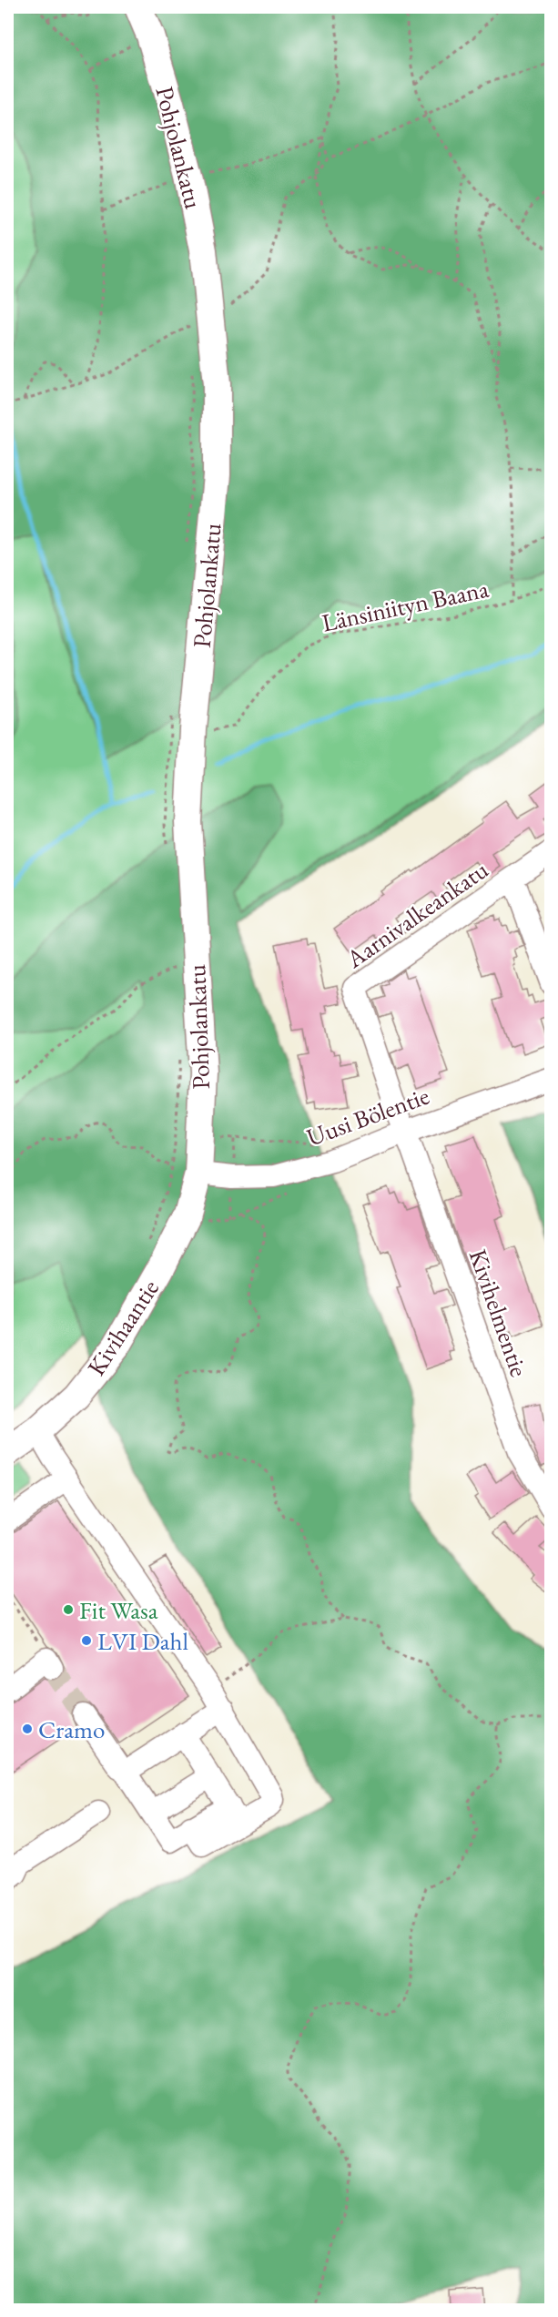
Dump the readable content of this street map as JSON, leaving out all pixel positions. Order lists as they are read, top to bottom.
{
  "streets": {
    "main road": ["Pohjolankatu", "Kivihaantie"],
    "street": ["Aarnivalkeankatu", "Uusi Bölentie", "Kivihelmentie"],
    "path": ["Länsiniityn Baana"]
  },
  "crossings": [
    ["Pohjolankatu", "Länsiniityn Baana"],
    ["Pohjolankatu", "Uusi Bölentie"],
    ["Pohjolankatu", "Kivihaantie"],
    ["Aarnivalkeankatu", "Uusi Bölentie"],
    ["Aarnivalkeankatu", "Kivihelmentie"],
    ["Uusi Bölentie", "Kivihelmentie"],
    ["Uusi Bölentie", "Kivihaantie"]
  ],
  "places": ["Fit Wasa", "LVI Dahl", "Cramo"]
}
